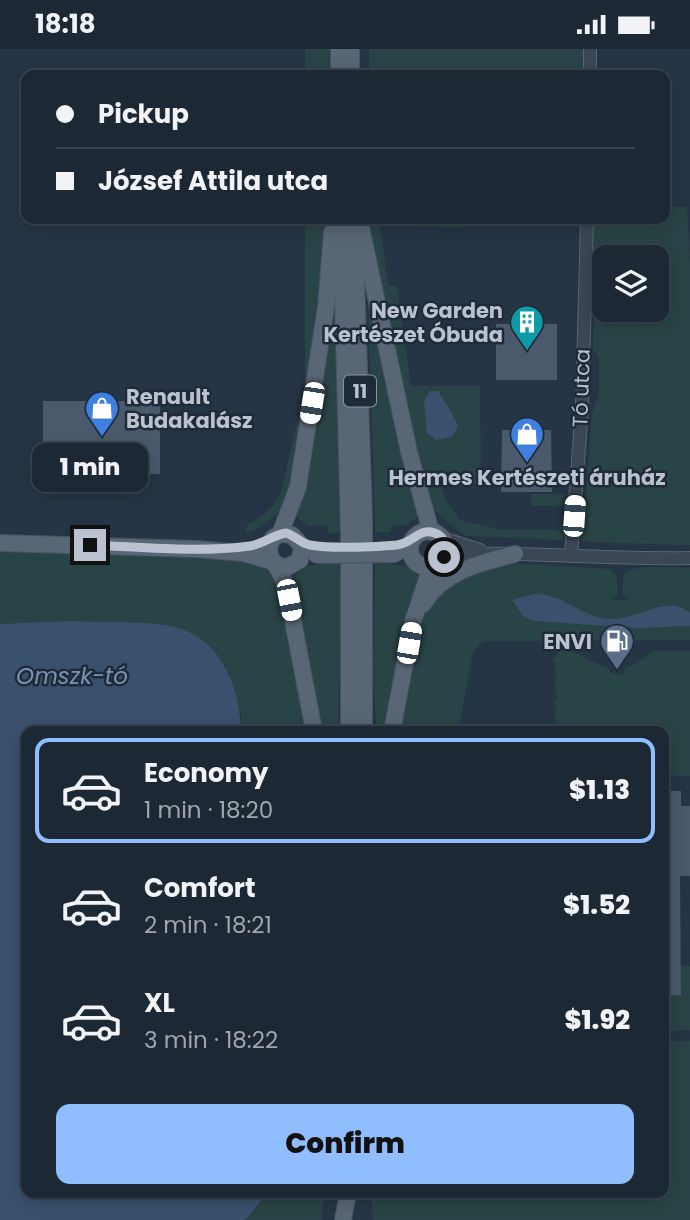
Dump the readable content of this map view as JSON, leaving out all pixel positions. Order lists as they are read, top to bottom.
{
  "streets": {
    "main road": ["11"],
    "street": ["Tó utca"]
  },
  "water": ["Omszk-tó"],
  "places": {
    "building": ["New Garden Kertészet Óbuda"],
    "shop": ["Renault Budakalász", "Hermes Kertészeti áruház"],
    "fuel station": ["ENVI"]
  },
  "page": {
    "status": "18:18",
    "banner": ["Pickup", "József Attila utca"],
    "bubble": "1 min",
    "list": [
      {
        "name": "Economy",
        "note": "1 min · 18:20",
        "value": "$1.13"
      },
      {
        "name": "Comfort",
        "note": "2 min · 18:21",
        "value": "$1.52"
      },
      {
        "name": "XL",
        "note": "3 min · 18:22",
        "value": "$1.92"
      }
    ],
    "buttons": "Confirm"
  }
}
